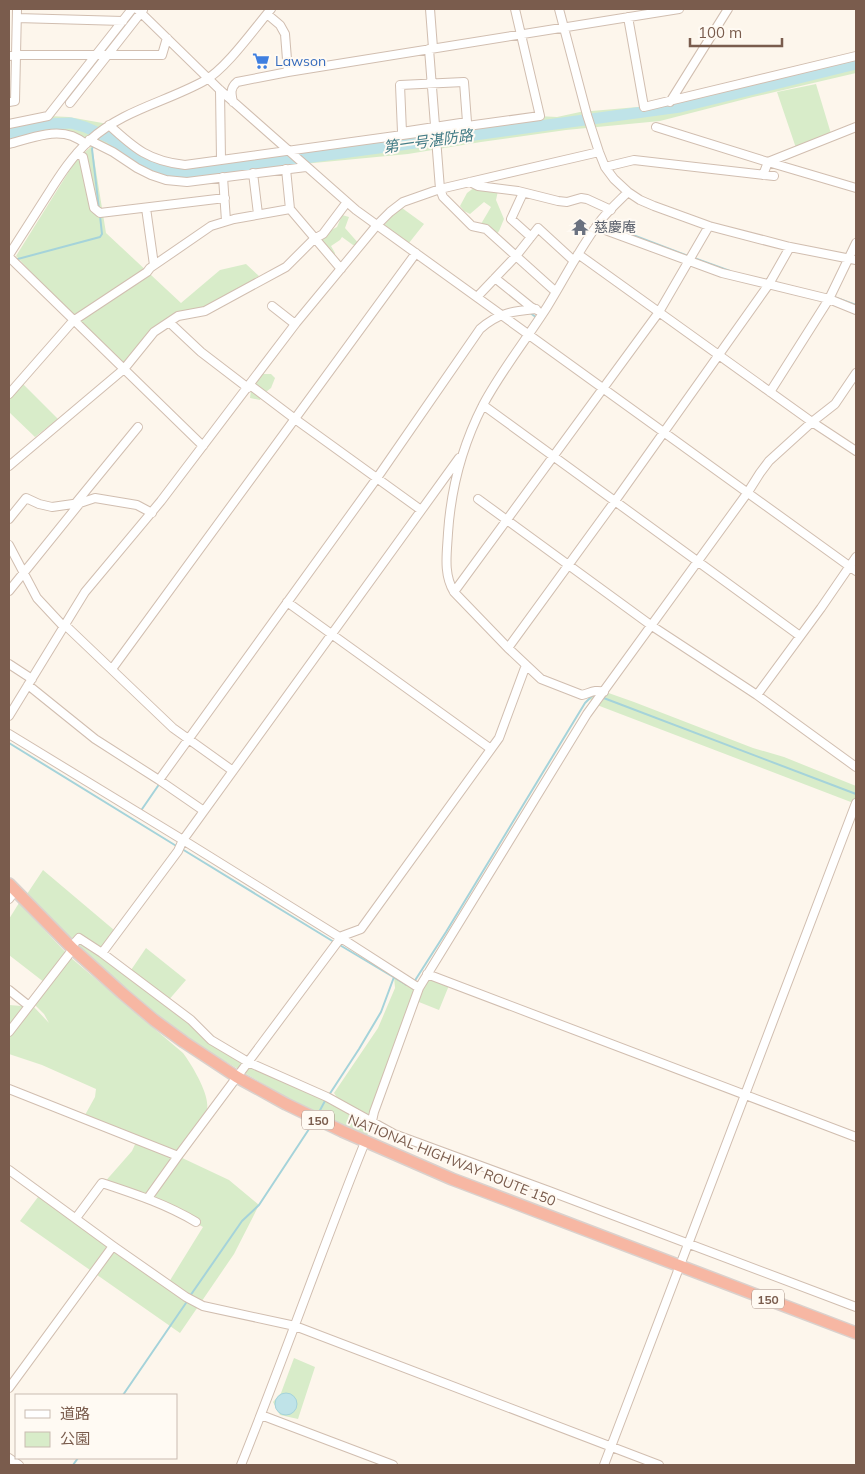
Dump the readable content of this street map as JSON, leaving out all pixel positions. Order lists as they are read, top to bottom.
{
  "streets": {
    "highway": ["150", "NATIONAL HIGHWAY ROUTE 150"]
  },
  "water": ["第一号湛防路"],
  "places": {
    "supermarket": ["Lawson"],
    "temple": ["慈慶庵"]
  },
  "legend": ["道路", "公園"],
  "scale_bar": "100 m"
}
